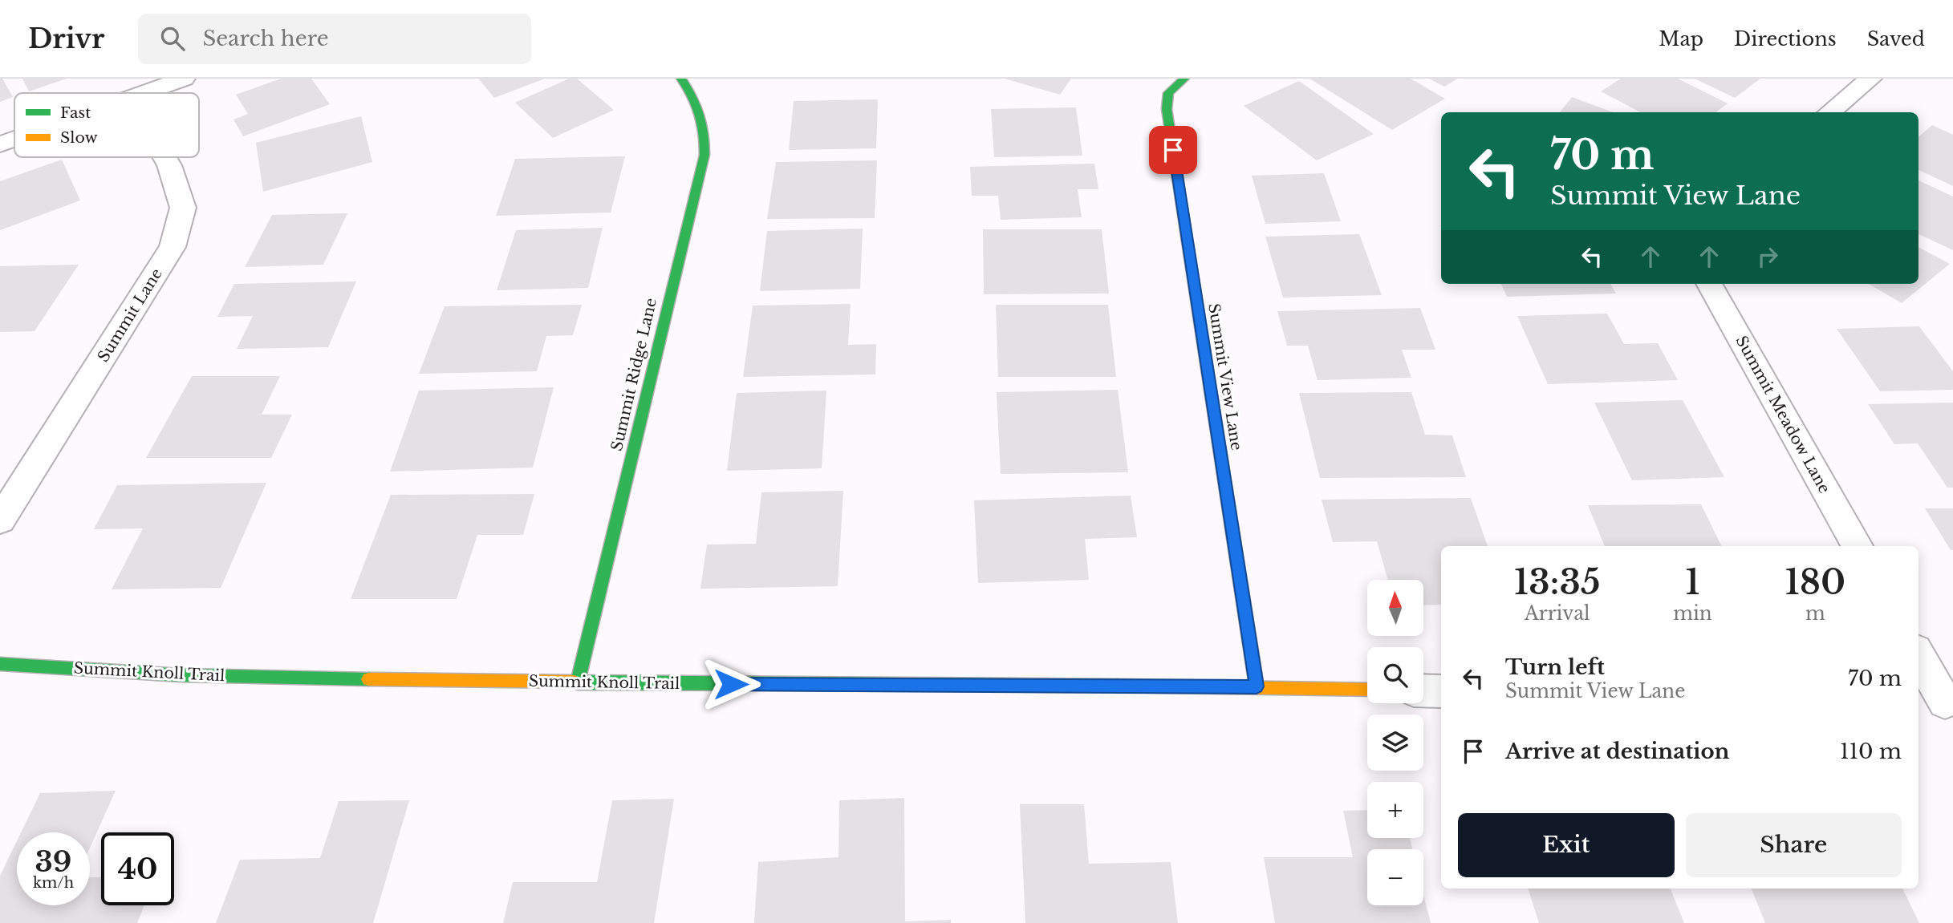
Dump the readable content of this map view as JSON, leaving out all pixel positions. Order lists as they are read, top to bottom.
{
  "streets": {
    "street": [
      "Summit Lane",
      "Summit Ridge Lane",
      "Summit View Lane",
      "Summit Meadow Lane",
      "Summit Knoll Trail"
    ]
  },
  "crossings": [
    ["Summit Ridge Lane", "Summit Knoll Trail"],
    ["Summit View Lane", "Summit Knoll Trail"]
  ],
  "legend": ["Fast", "Slow"],
  "north": "top",
  "page": {
    "header": "Drivr",
    "search": "Search here",
    "nav": ["Map", "Directions", "Saved"],
    "turn": ["70 m", "Summit View Lane"],
    "eta": [
      "13:35",
      "Arrival",
      "1",
      "min",
      "180",
      "m"
    ],
    "map_buttons": ["+", "−"],
    "list": [
      {
        "name": "Turn left",
        "note": "Summit View Lane",
        "value": "70 m"
      },
      {
        "name": "Arrive at destination",
        "value": "110 m"
      }
    ],
    "buttons": ["Exit", "Share"],
    "speed": "39 km/h",
    "limit": "40"
  }
}
